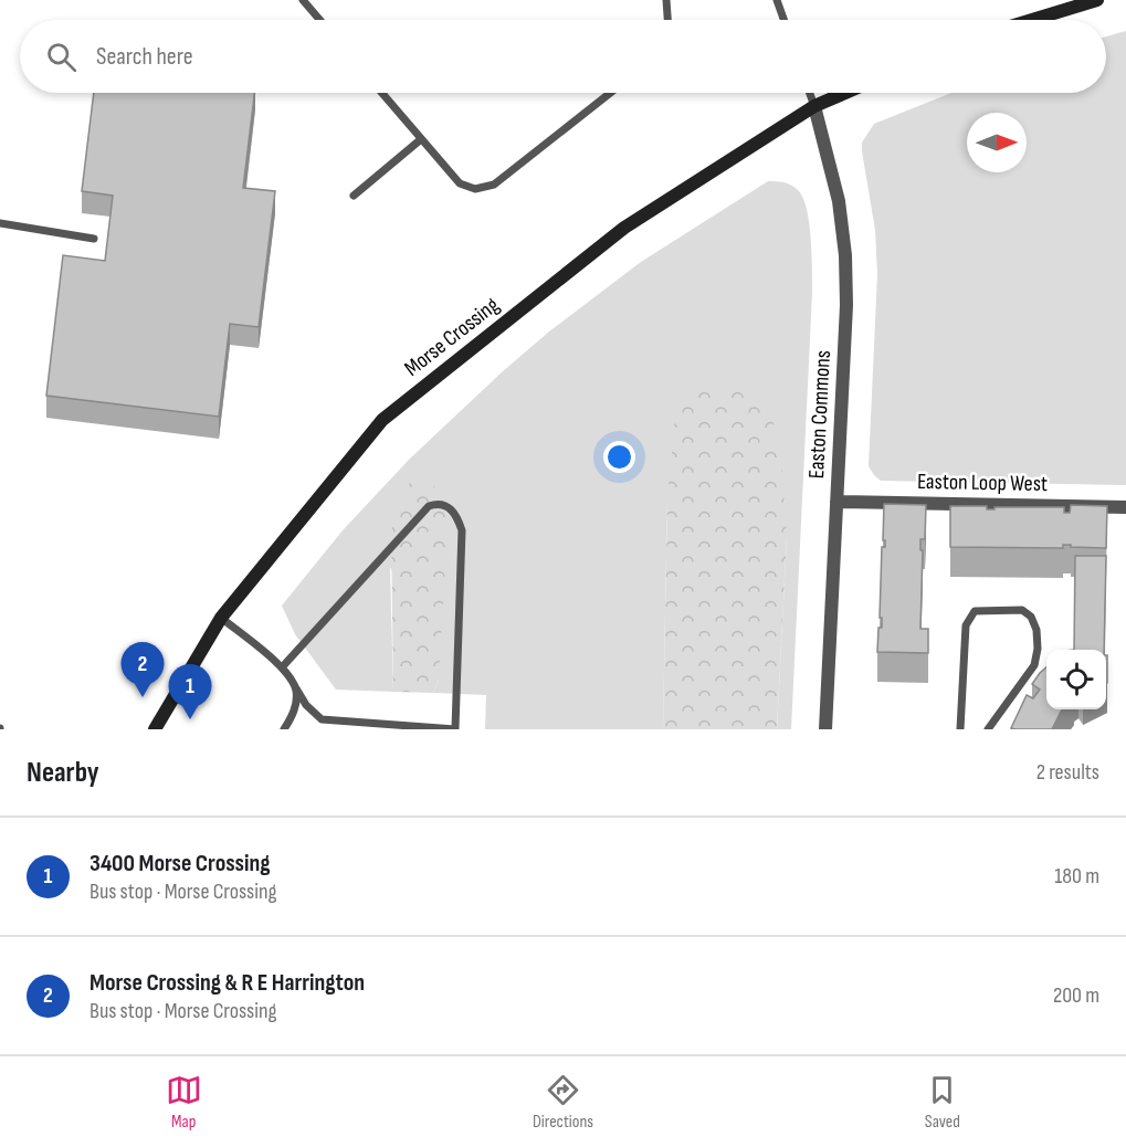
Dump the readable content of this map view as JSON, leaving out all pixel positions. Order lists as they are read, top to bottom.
{
  "streets": {
    "main road": ["Morse Crossing"],
    "street": ["Easton Commons", "Easton Loop West"]
  },
  "crossings": [
    ["Morse Crossing", "Easton Commons"],
    ["Easton Commons", "Easton Loop West"]
  ],
  "north": "right",
  "page": {
    "search": "Search here",
    "pins": ["2", "1"],
    "heading": ["Nearby", "2 results"],
    "list": [
      {
        "mark": "1",
        "name": "3400 Morse Crossing",
        "note": "Bus stop · Morse Crossing",
        "value": "180 m"
      },
      {
        "mark": "2",
        "name": "Morse Crossing & R E Harrington",
        "note": "Bus stop · Morse Crossing",
        "value": "200 m"
      }
    ],
    "nav": ["Map", "Directions", "Saved"]
  }
}
